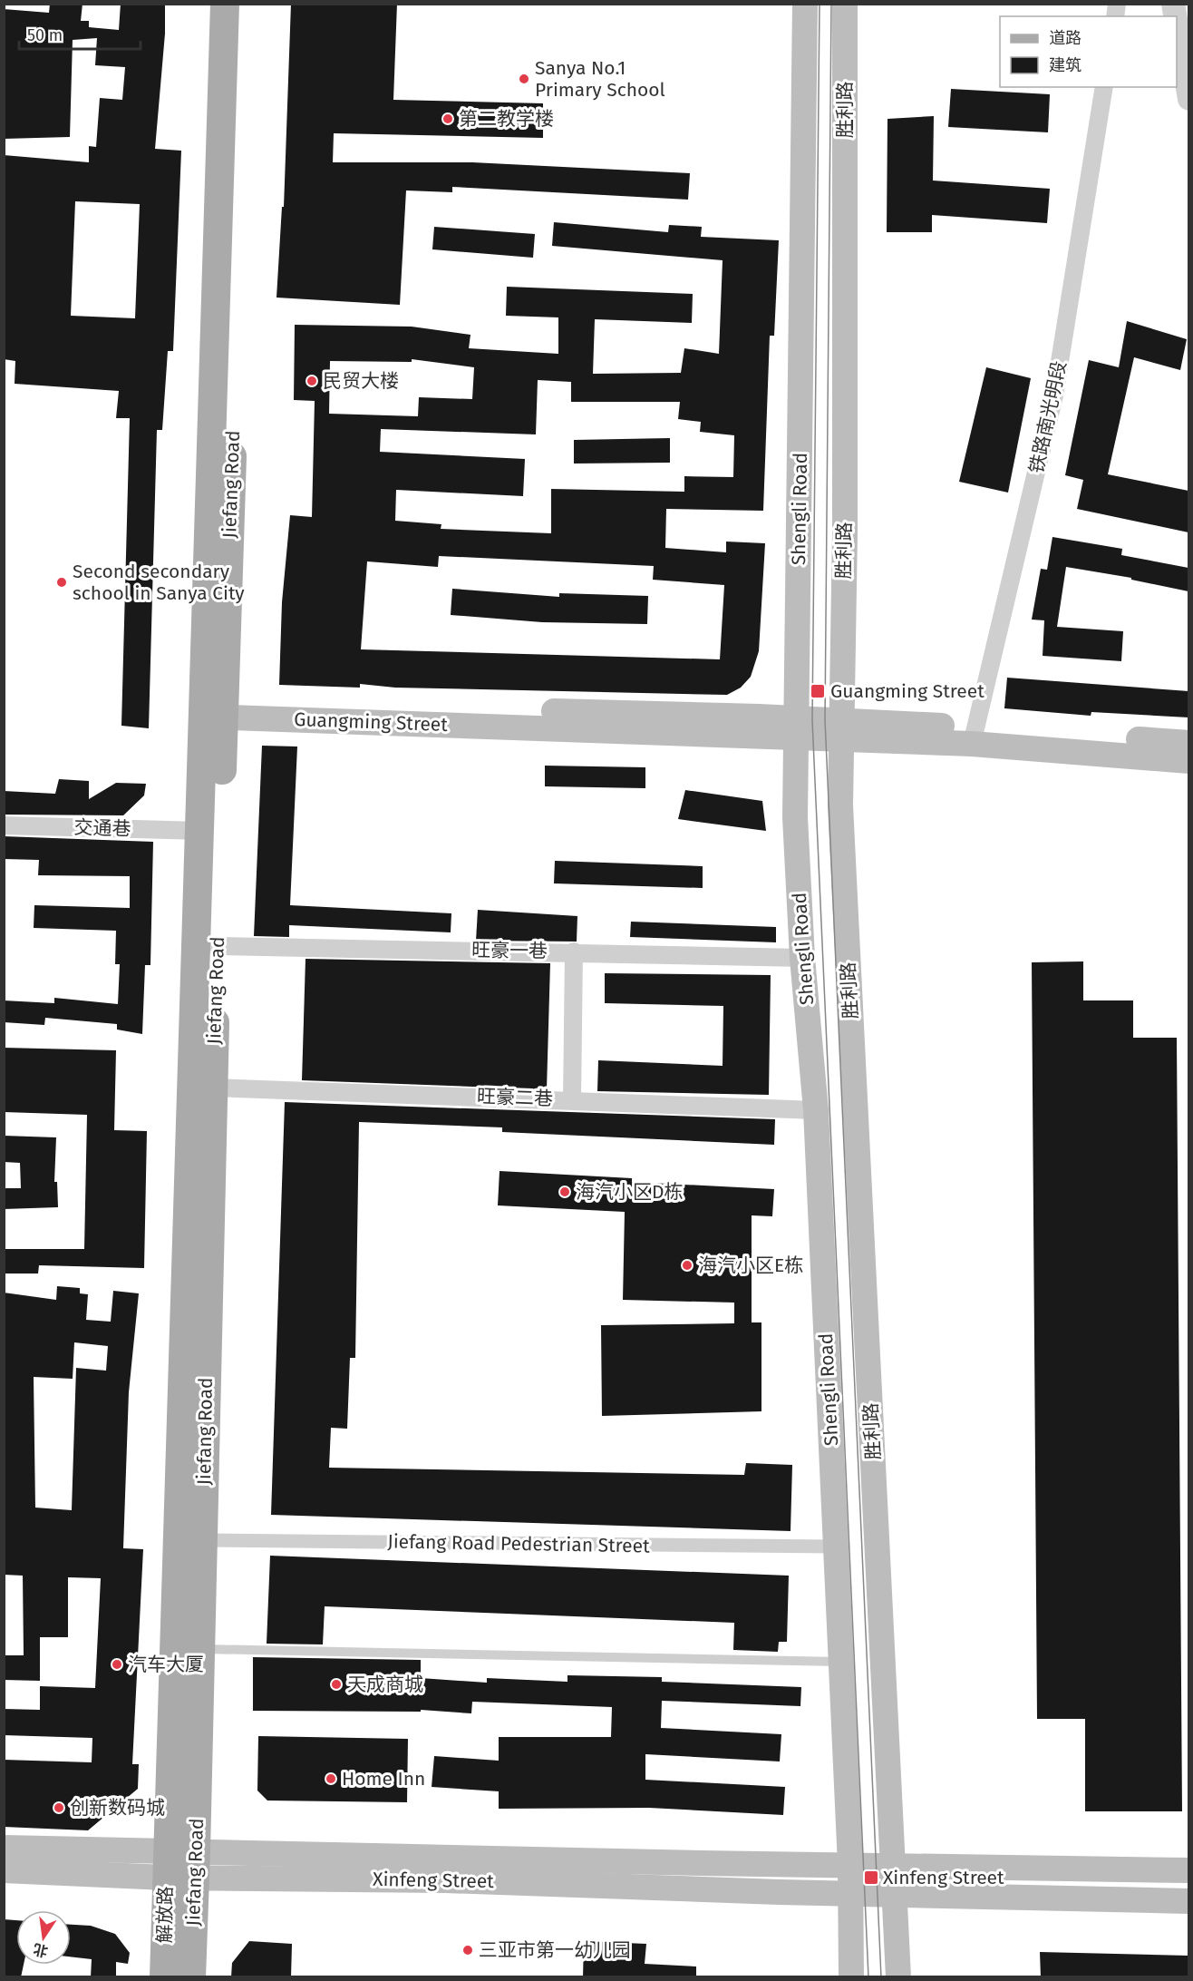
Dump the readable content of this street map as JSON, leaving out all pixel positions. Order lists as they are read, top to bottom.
{
  "streets": {
    "main road": [
      "胜利路",
      "Jiefang Road",
      "Shengli Road",
      "Guangming Street",
      "Xinfeng Street",
      "解放路"
    ],
    "street": [
      "铁路南光明段",
      "交通巷",
      "旺豪一巷",
      "旺豪二巷",
      "Jiefang Road Pedestrian Street"
    ]
  },
  "crossings": [
    ["胜利路", "Guangming Street"],
    ["胜利路", "Xinfeng Street"],
    ["铁路南光明段", "Guangming Street"],
    ["Jiefang Road", "Guangming Street"],
    ["Jiefang Road", "交通巷"],
    ["Jiefang Road", "旺豪一巷"],
    ["Jiefang Road", "旺豪二巷"],
    ["Jiefang Road", "Jiefang Road Pedestrian Street"],
    ["Jiefang Road", "Xinfeng Street"],
    ["Jiefang Road", "解放路"],
    ["Shengli Road", "Guangming Street"],
    ["Shengli Road", "旺豪一巷"],
    ["Shengli Road", "旺豪二巷"],
    ["Shengli Road", "Jiefang Road Pedestrian Street"],
    ["Shengli Road", "Xinfeng Street"],
    ["Xinfeng Street", "解放路"]
  ],
  "places": {
    "other": [
      "Sanya No.1 Primary School",
      "第二教学楼",
      "民贸大楼",
      "Second secondary school in Sanya City",
      "海汽小区D栋",
      "海汽小区E栋",
      "汽车大厦",
      "天成商城",
      "Home Inn",
      "创新数码城",
      "三亚市第一幼儿园"
    ],
    "transit": ["Guangming Street", "Xinfeng Street"]
  },
  "legend": ["道路", "建筑"],
  "scale_bar": "50 m",
  "north": "bottom"
}
